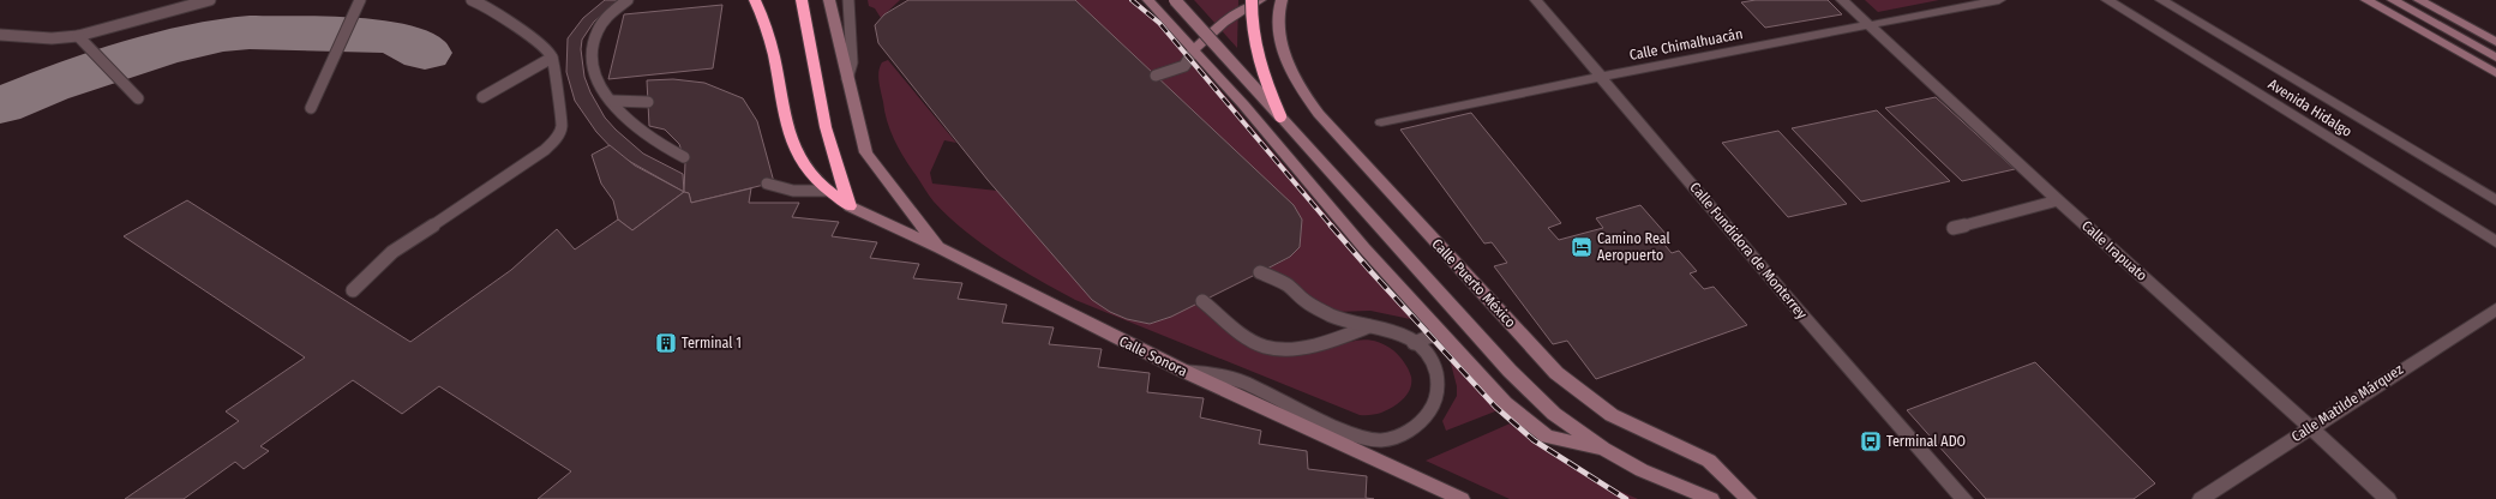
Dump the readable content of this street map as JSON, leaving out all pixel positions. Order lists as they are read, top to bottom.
{
  "streets": {
    "street": [
      "Calle Chimalhuacán",
      "Avenida Hidalgo",
      "Calle Fundidora de Monterrey",
      "Calle Irapuato",
      "Calle Puerto México",
      "Calle Sonora",
      "Calle Matilde Márquez"
    ]
  },
  "crossings": [
    ["Calle Chimalhuacán", "Calle Fundidora de Monterrey"],
    ["Calle Chimalhuacán", "Calle Irapuato"],
    ["Calle Irapuato", "Calle Matilde Márquez"]
  ],
  "places": {
    "hotel": ["Camino Real Aeropuerto"],
    "building": ["Terminal 1"],
    "bus stop": ["Terminal ADO"]
  }
}
